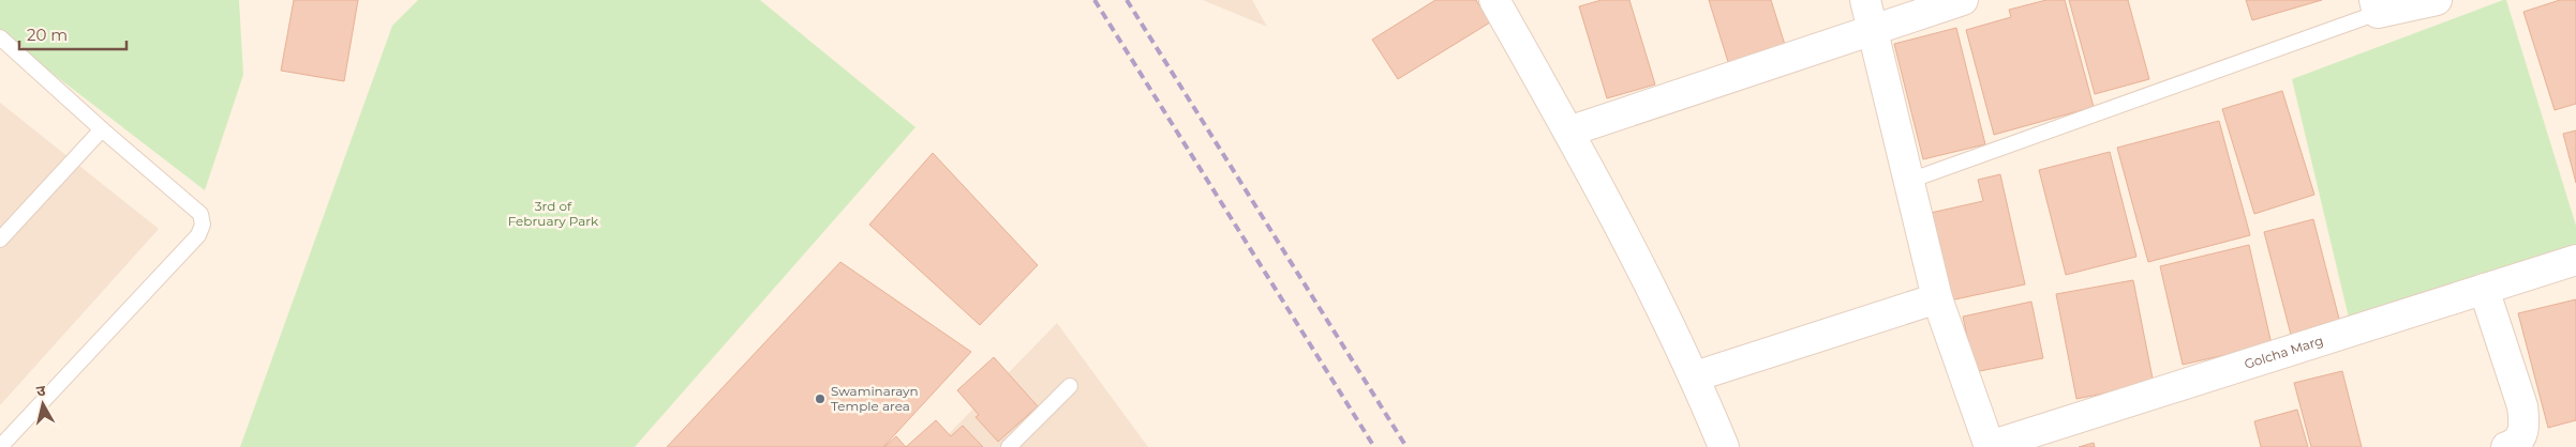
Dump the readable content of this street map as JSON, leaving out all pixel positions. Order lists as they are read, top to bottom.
{
  "streets": {
    "street": ["Golcha Marg"]
  },
  "parks": ["3rd of February Park"],
  "places": ["Swaminarayn Temple area"],
  "scale_bar": "20 m",
  "north": "top"
}
